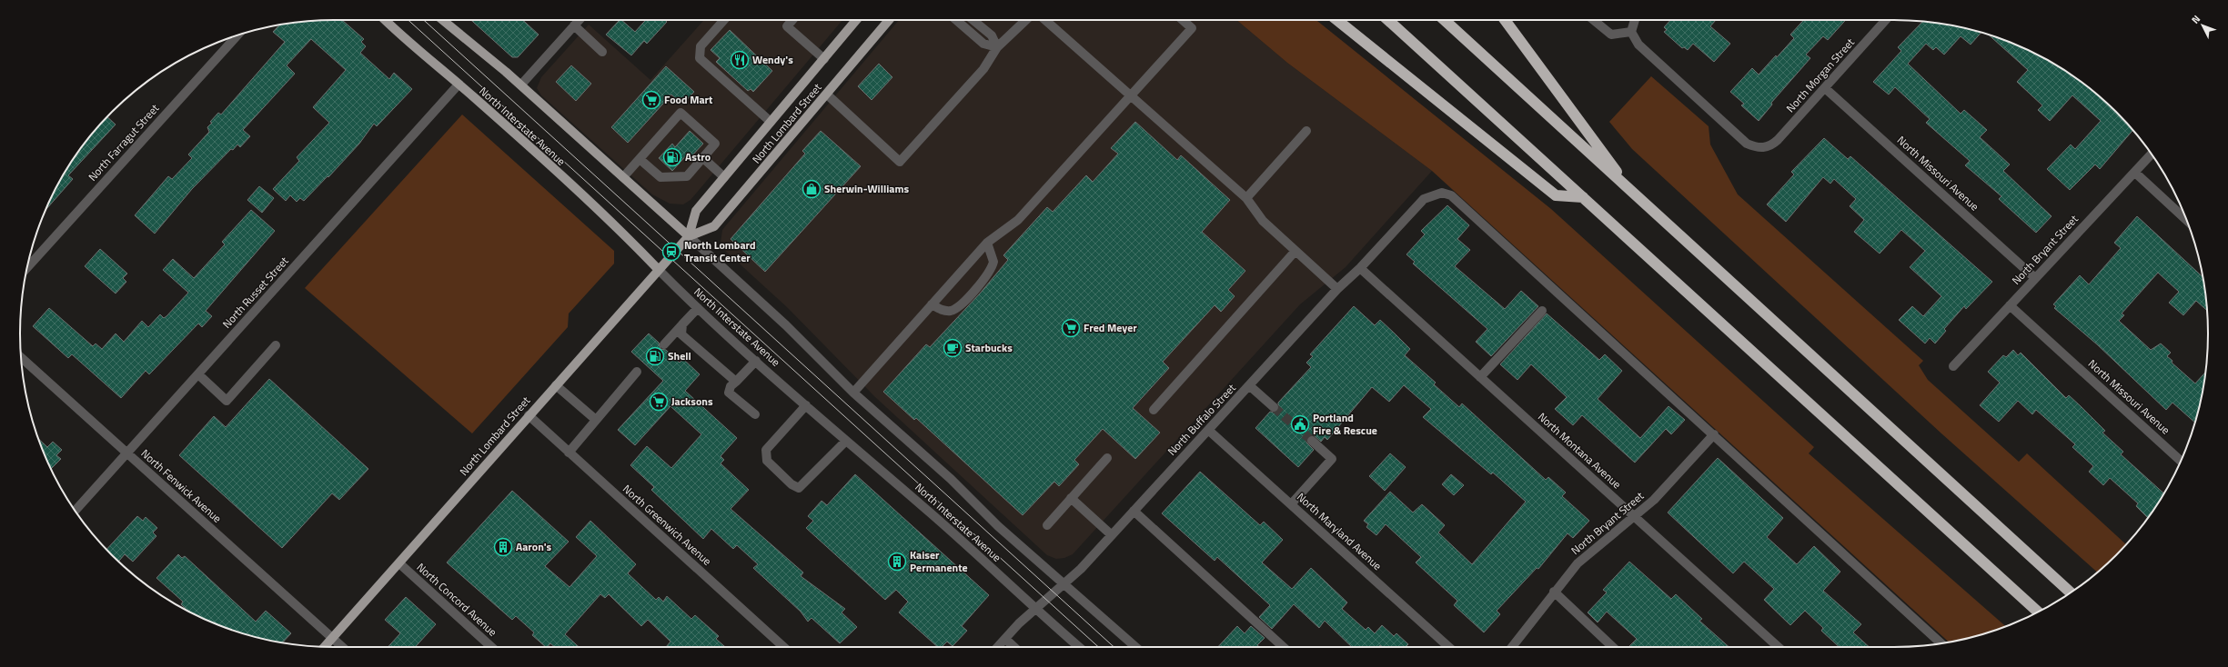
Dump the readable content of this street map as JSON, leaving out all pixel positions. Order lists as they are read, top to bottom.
{
  "streets": {
    "main road": ["North Lombard Street", "North Interstate Avenue"],
    "street": [
      "North Morgan Street",
      "North Farragut Street",
      "North Missouri Avenue",
      "North Bryant Street",
      "North Russet Street",
      "North Buffalo Street",
      "North Montana Avenue",
      "North Fenwick Avenue",
      "North Greenwich Avenue",
      "North Maryland Avenue",
      "North Concord Avenue"
    ]
  },
  "crossings": [
    ["North Morgan Street", "North Missouri Avenue"],
    ["North Lombard Street", "North Interstate Avenue"],
    ["North Lombard Street", "North Fenwick Avenue"],
    ["North Lombard Street", "North Greenwich Avenue"],
    ["North Lombard Street", "North Concord Avenue"],
    ["North Interstate Avenue", "North Russet Street"],
    ["North Interstate Avenue", "North Buffalo Street"],
    ["North Missouri Avenue", "North Bryant Street"],
    ["North Bryant Street", "North Buffalo Street"],
    ["North Bryant Street", "North Montana Avenue"],
    ["North Russet Street", "North Fenwick Avenue"],
    ["North Buffalo Street", "North Montana Avenue"],
    ["North Buffalo Street", "North Maryland Avenue"]
  ],
  "places": {
    "restaurant": ["Wendy's"],
    "supermarket": ["Food Mart", "Fred Meyer", "Jacksons"],
    "fuel station": ["Astro", "Shell"],
    "shop": ["Sherwin-Williams"],
    "station": ["North Lombard Transit Center"],
    "cafe": ["Starbucks"],
    "public building": ["Portland Fire & Rescue"],
    "building": ["Aaron's", "Kaiser Permanente"]
  },
  "north": "top left"
}
